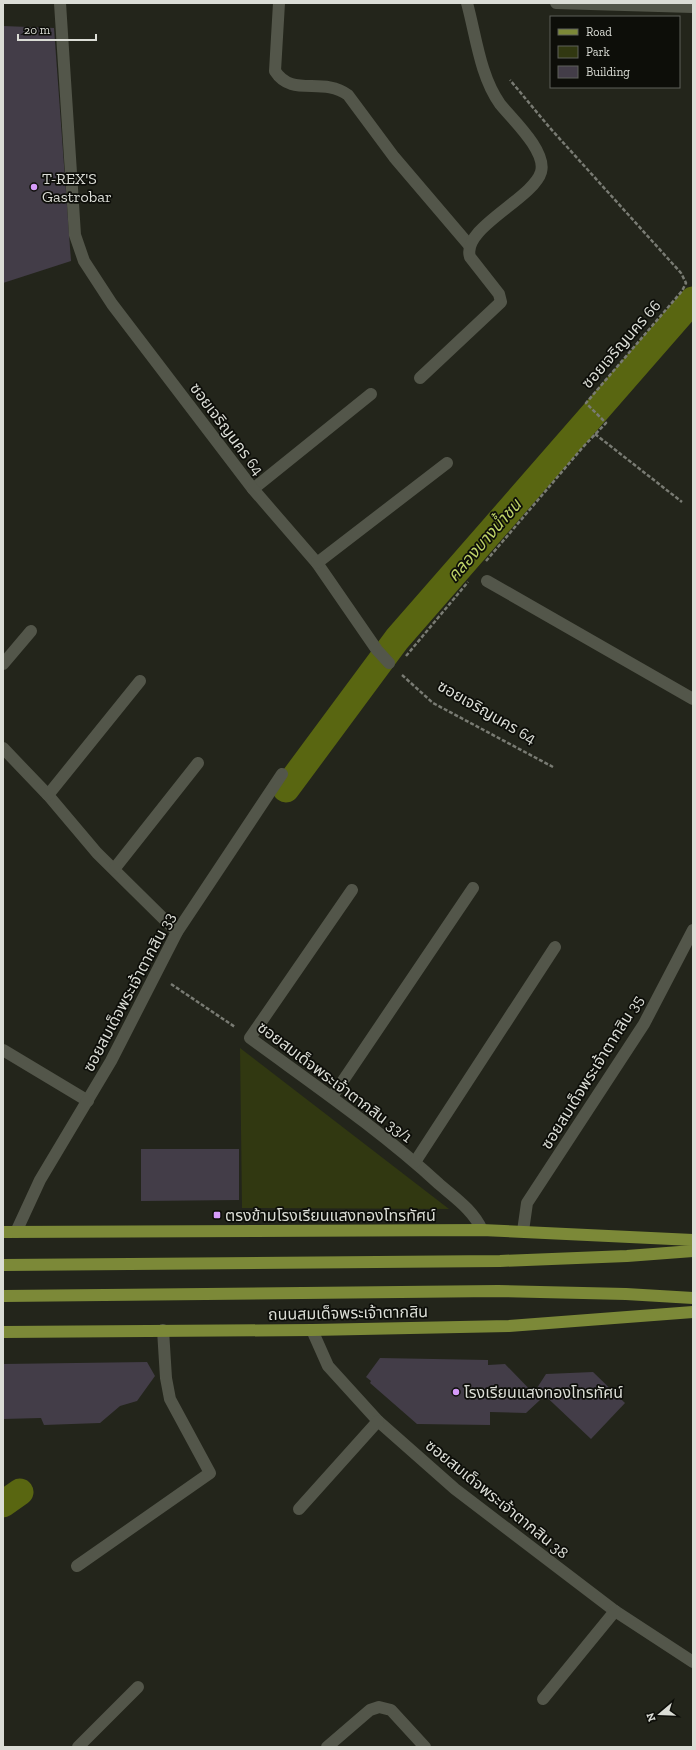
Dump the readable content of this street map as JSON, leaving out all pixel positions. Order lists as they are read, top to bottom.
{
  "streets": {
    "main road": ["ถนนสมเด็จพระเจ้าตากสิน"],
    "street": [
      "ซอยเจริญนคร 64",
      "ซอยสมเด็จพระเจ้าตากสิน 33",
      "ซอยสมเด็จพระเจ้าตากสิน 35",
      "ซอยสมเด็จพระเจ้าตากสิน 33/1",
      "ซอยสมเด็จพระเจ้าตากสิน 38"
    ],
    "path": ["ซอยเจริญนคร 66"]
  },
  "crossings": [
    ["ซอยสมเด็จพระเจ้าตากสิน 33", "ซอยสมเด็จพระเจ้าตากสิน 33/1"],
    ["ถนนสมเด็จพระเจ้าตากสิน", "ซอยสมเด็จพระเจ้าตากสิน 38"]
  ],
  "water": ["คลองบางน้ำชน"],
  "places": {
    "other": ["T-REX'S Gastrobar", "โรงเรียนแสงทองโทรทัศน์"],
    "transit": ["ตรงข้ามโรงเรียนแสงทองโทรทัศน์"]
  },
  "legend": ["Road", "Park", "Building"],
  "scale_bar": "20 m",
  "north": "left"
}
